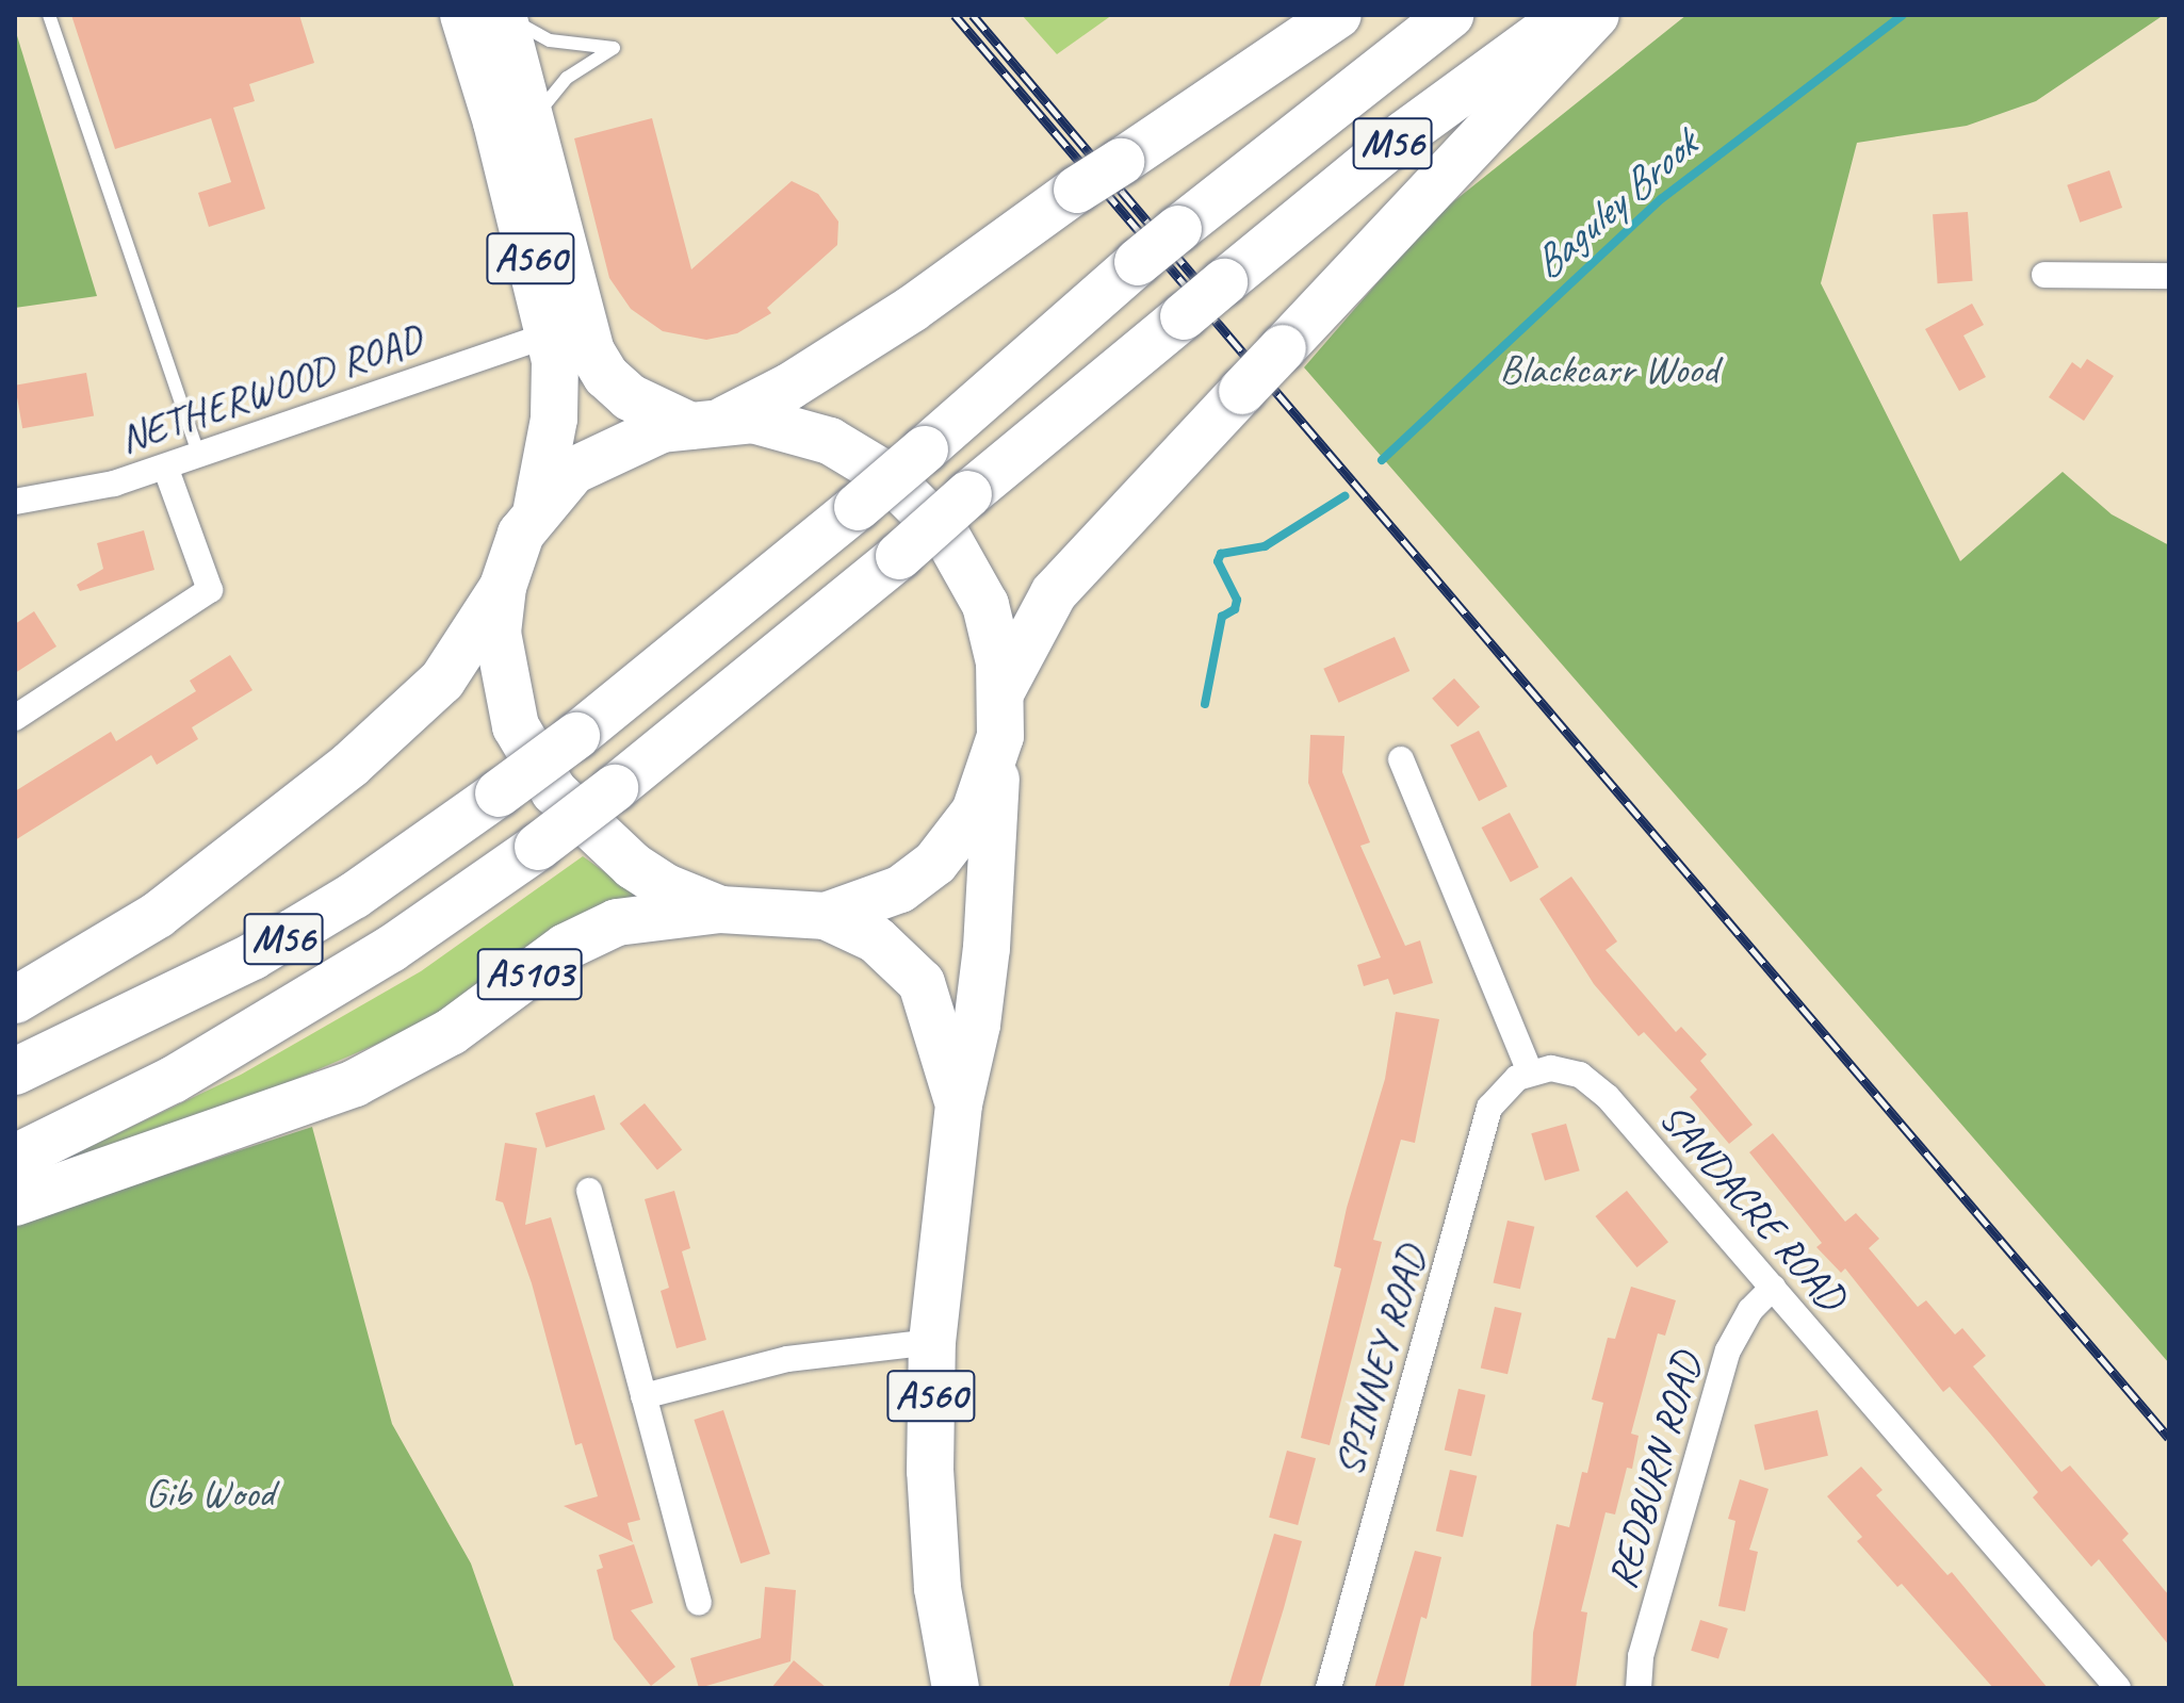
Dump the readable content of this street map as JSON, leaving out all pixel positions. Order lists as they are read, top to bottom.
{
  "streets": {
    "highway": ["M56", "A560", "A5103"],
    "street": [
      "NETHERWOOD ROAD",
      "SANDACRE ROAD",
      "SPINNEY ROAD",
      "REDBURN ROAD"
    ]
  },
  "crossings": [
    ["M56", "A560"],
    ["A560", "NETHERWOOD ROAD"],
    ["A560", "A5103"],
    ["SANDACRE ROAD", "SPINNEY ROAD"],
    ["SANDACRE ROAD", "REDBURN ROAD"]
  ],
  "water": ["Baguley Brook"],
  "parks": ["Blackcarr Wood", "Gib Wood"]
}
